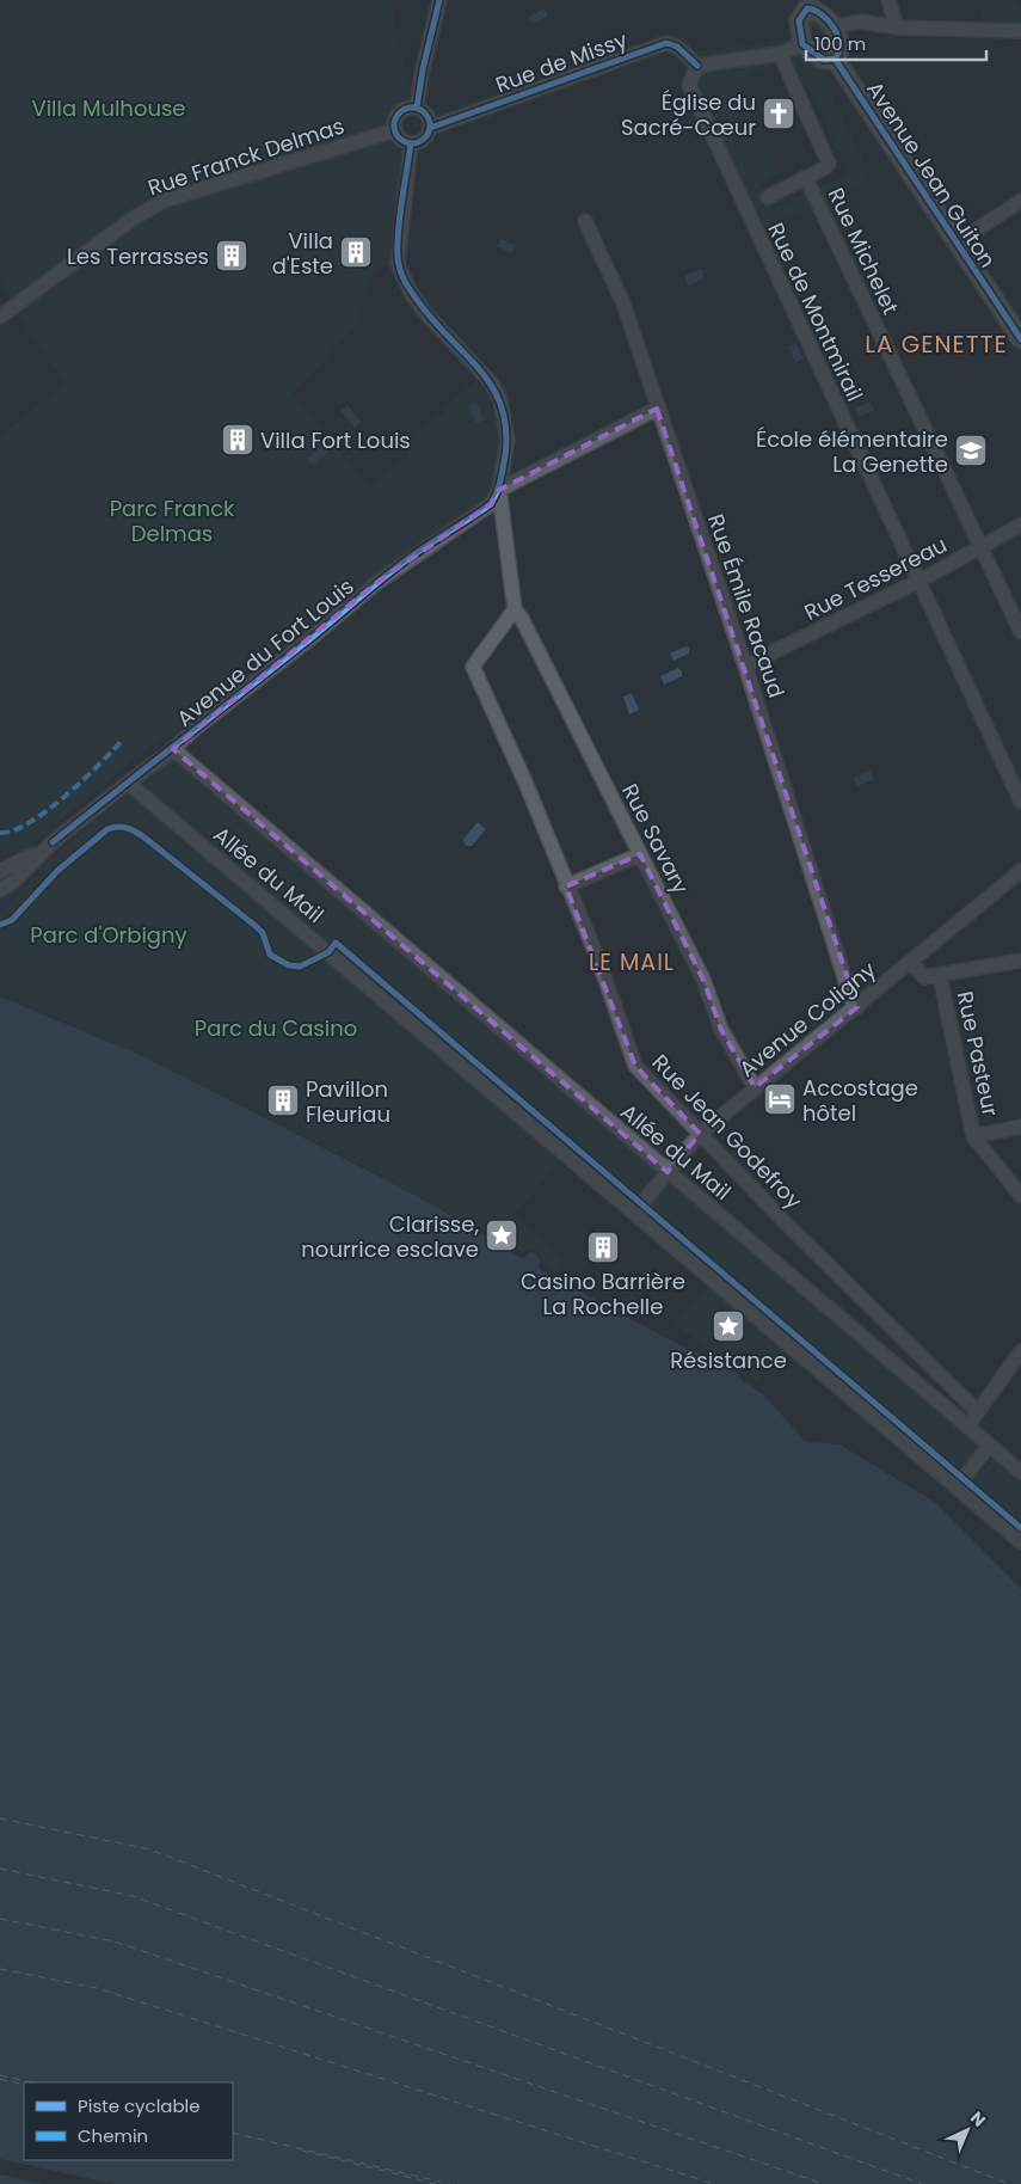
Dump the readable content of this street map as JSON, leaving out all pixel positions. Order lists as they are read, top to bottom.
{
  "streets": {
    "main road": ["Avenue Jean Guiton"],
    "street": [
      "Rue de Missy",
      "Rue Franck Delmas",
      "Rue Michelet",
      "Rue de Montmirail",
      "Rue Tessereau",
      "Rue Émile Racaud",
      "Avenue du Fort Louis",
      "Rue Savary",
      "Allée du Mail",
      "Avenue Coligny",
      "Rue Pasteur",
      "Rue Jean Godefroy"
    ]
  },
  "crossings": [
    ["Rue de Missy", "Rue Franck Delmas"],
    ["Rue de Missy", "Rue de Montmirail"],
    ["Rue Michelet", "Rue Tessereau"],
    ["Rue de Montmirail", "Rue Tessereau"],
    ["Rue Tessereau", "Rue Émile Racaud"],
    ["Rue Émile Racaud", "Avenue Coligny"],
    ["Avenue du Fort Louis", "Allée du Mail"],
    ["Rue Savary", "Avenue Coligny"],
    ["Rue Savary", "Rue Jean Godefroy"],
    ["Allée du Mail", "Avenue Coligny"],
    ["Avenue Coligny", "Rue Jean Godefroy"]
  ],
  "districts": ["LA GENETTE", "LE MAIL"],
  "parks": [
    "Villa Mulhouse",
    "Parc Franck Delmas",
    "Parc d'Orbigny",
    "Parc du Casino"
  ],
  "places": {
    "church": ["Église du Sacré-Cœur"],
    "building": [
      "Villa d'Este",
      "Les Terrasses",
      "Villa Fort Louis",
      "Pavillon Fleuriau",
      "Casino Barrière La Rochelle"
    ],
    "school or university": ["École élémentaire La Genette"],
    "hotel": ["Accostage hôtel"],
    "place": ["Clarisse, nourrice esclave", "Résistance"]
  },
  "legend": ["Piste cyclable", "Chemin"],
  "scale_bar": "100 m",
  "north": "top right"
}
